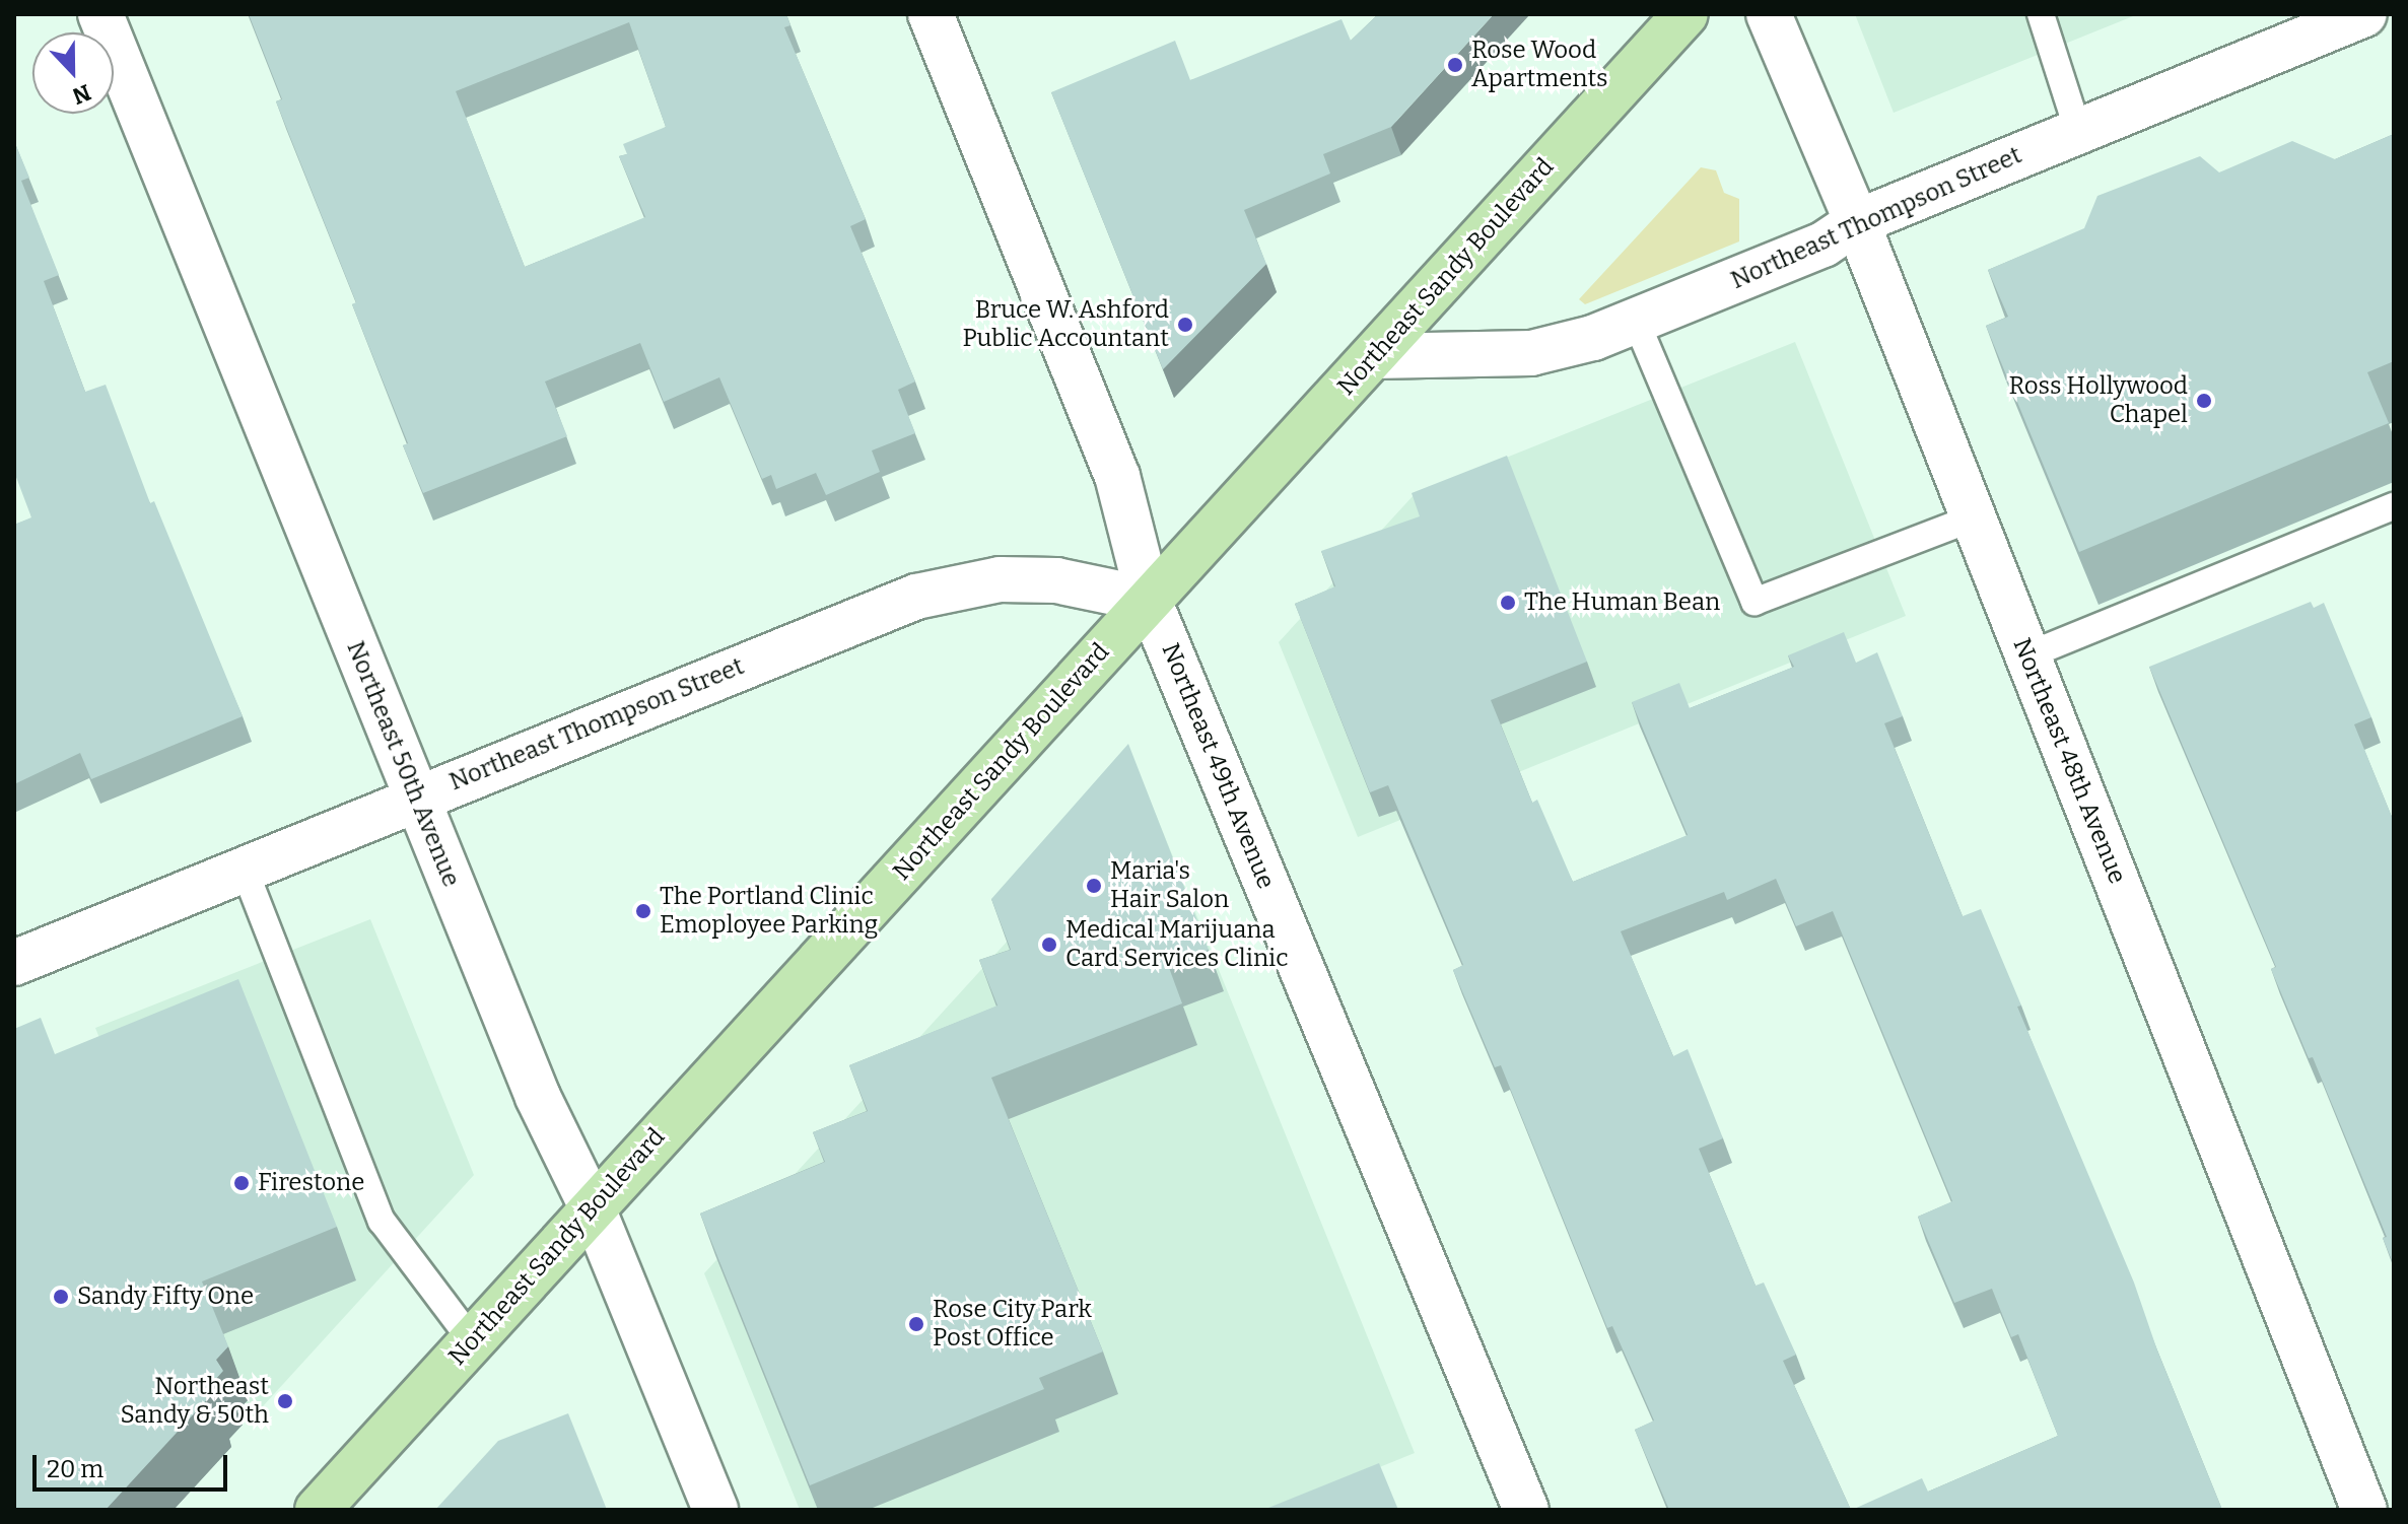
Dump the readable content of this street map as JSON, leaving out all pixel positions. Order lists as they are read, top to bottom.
{
  "streets": {
    "main road": ["Northeast Sandy Boulevard"],
    "street": [
      "Northeast Thompson Street",
      "Northeast 48th Avenue",
      "Northeast 50th Avenue",
      "Northeast 49th Avenue"
    ]
  },
  "crossings": [
    ["Northeast Thompson Street", "Northeast Sandy Boulevard"],
    ["Northeast Thompson Street", "Northeast 48th Avenue"],
    ["Northeast Thompson Street", "Northeast 50th Avenue"],
    ["Northeast Thompson Street", "Northeast 49th Avenue"],
    ["Northeast Sandy Boulevard", "Northeast 50th Avenue"],
    ["Northeast Sandy Boulevard", "Northeast 49th Avenue"]
  ],
  "places": [
    "Rose Wood Apartments",
    "Bruce W. Ashford Public Accountant",
    "Ross Hollywood Chapel",
    "The Human Bean",
    "Maria's Hair Salon",
    "The Portland Clinic Emoployee Parking",
    "Medical Marijuana Card Services Clinic",
    "Firestone",
    "Sandy Fifty One",
    "Rose City Park Post Office",
    "Northeast Sandy & 50th"
  ],
  "scale_bar": "20 m",
  "north": "bottom"
}
